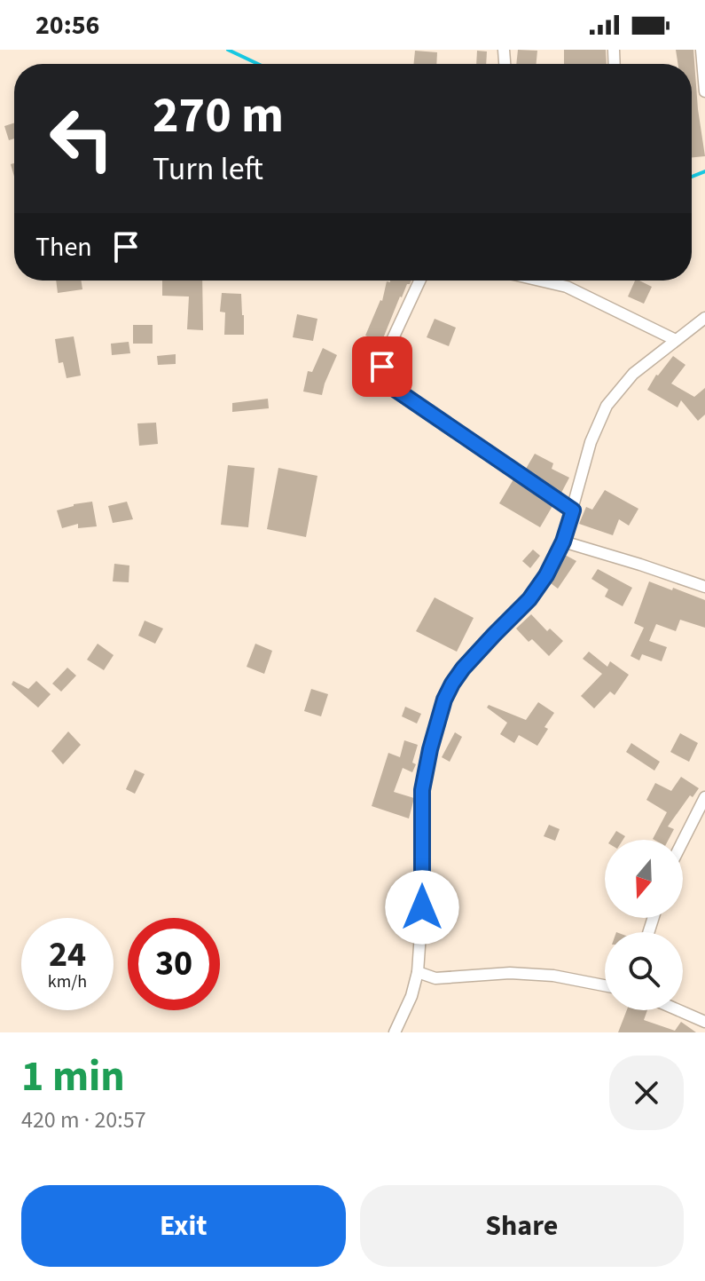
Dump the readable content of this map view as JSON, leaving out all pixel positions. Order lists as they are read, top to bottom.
{
  "north": "bottom",
  "page": {
    "status": "20:56",
    "turn": ["270 m", "Turn left"],
    "then": "Then",
    "speed": "24 km/h",
    "limit": "30",
    "heading": ["1 min", "420 m · 20:57"],
    "buttons": ["Exit", "Share"]
  }
}
